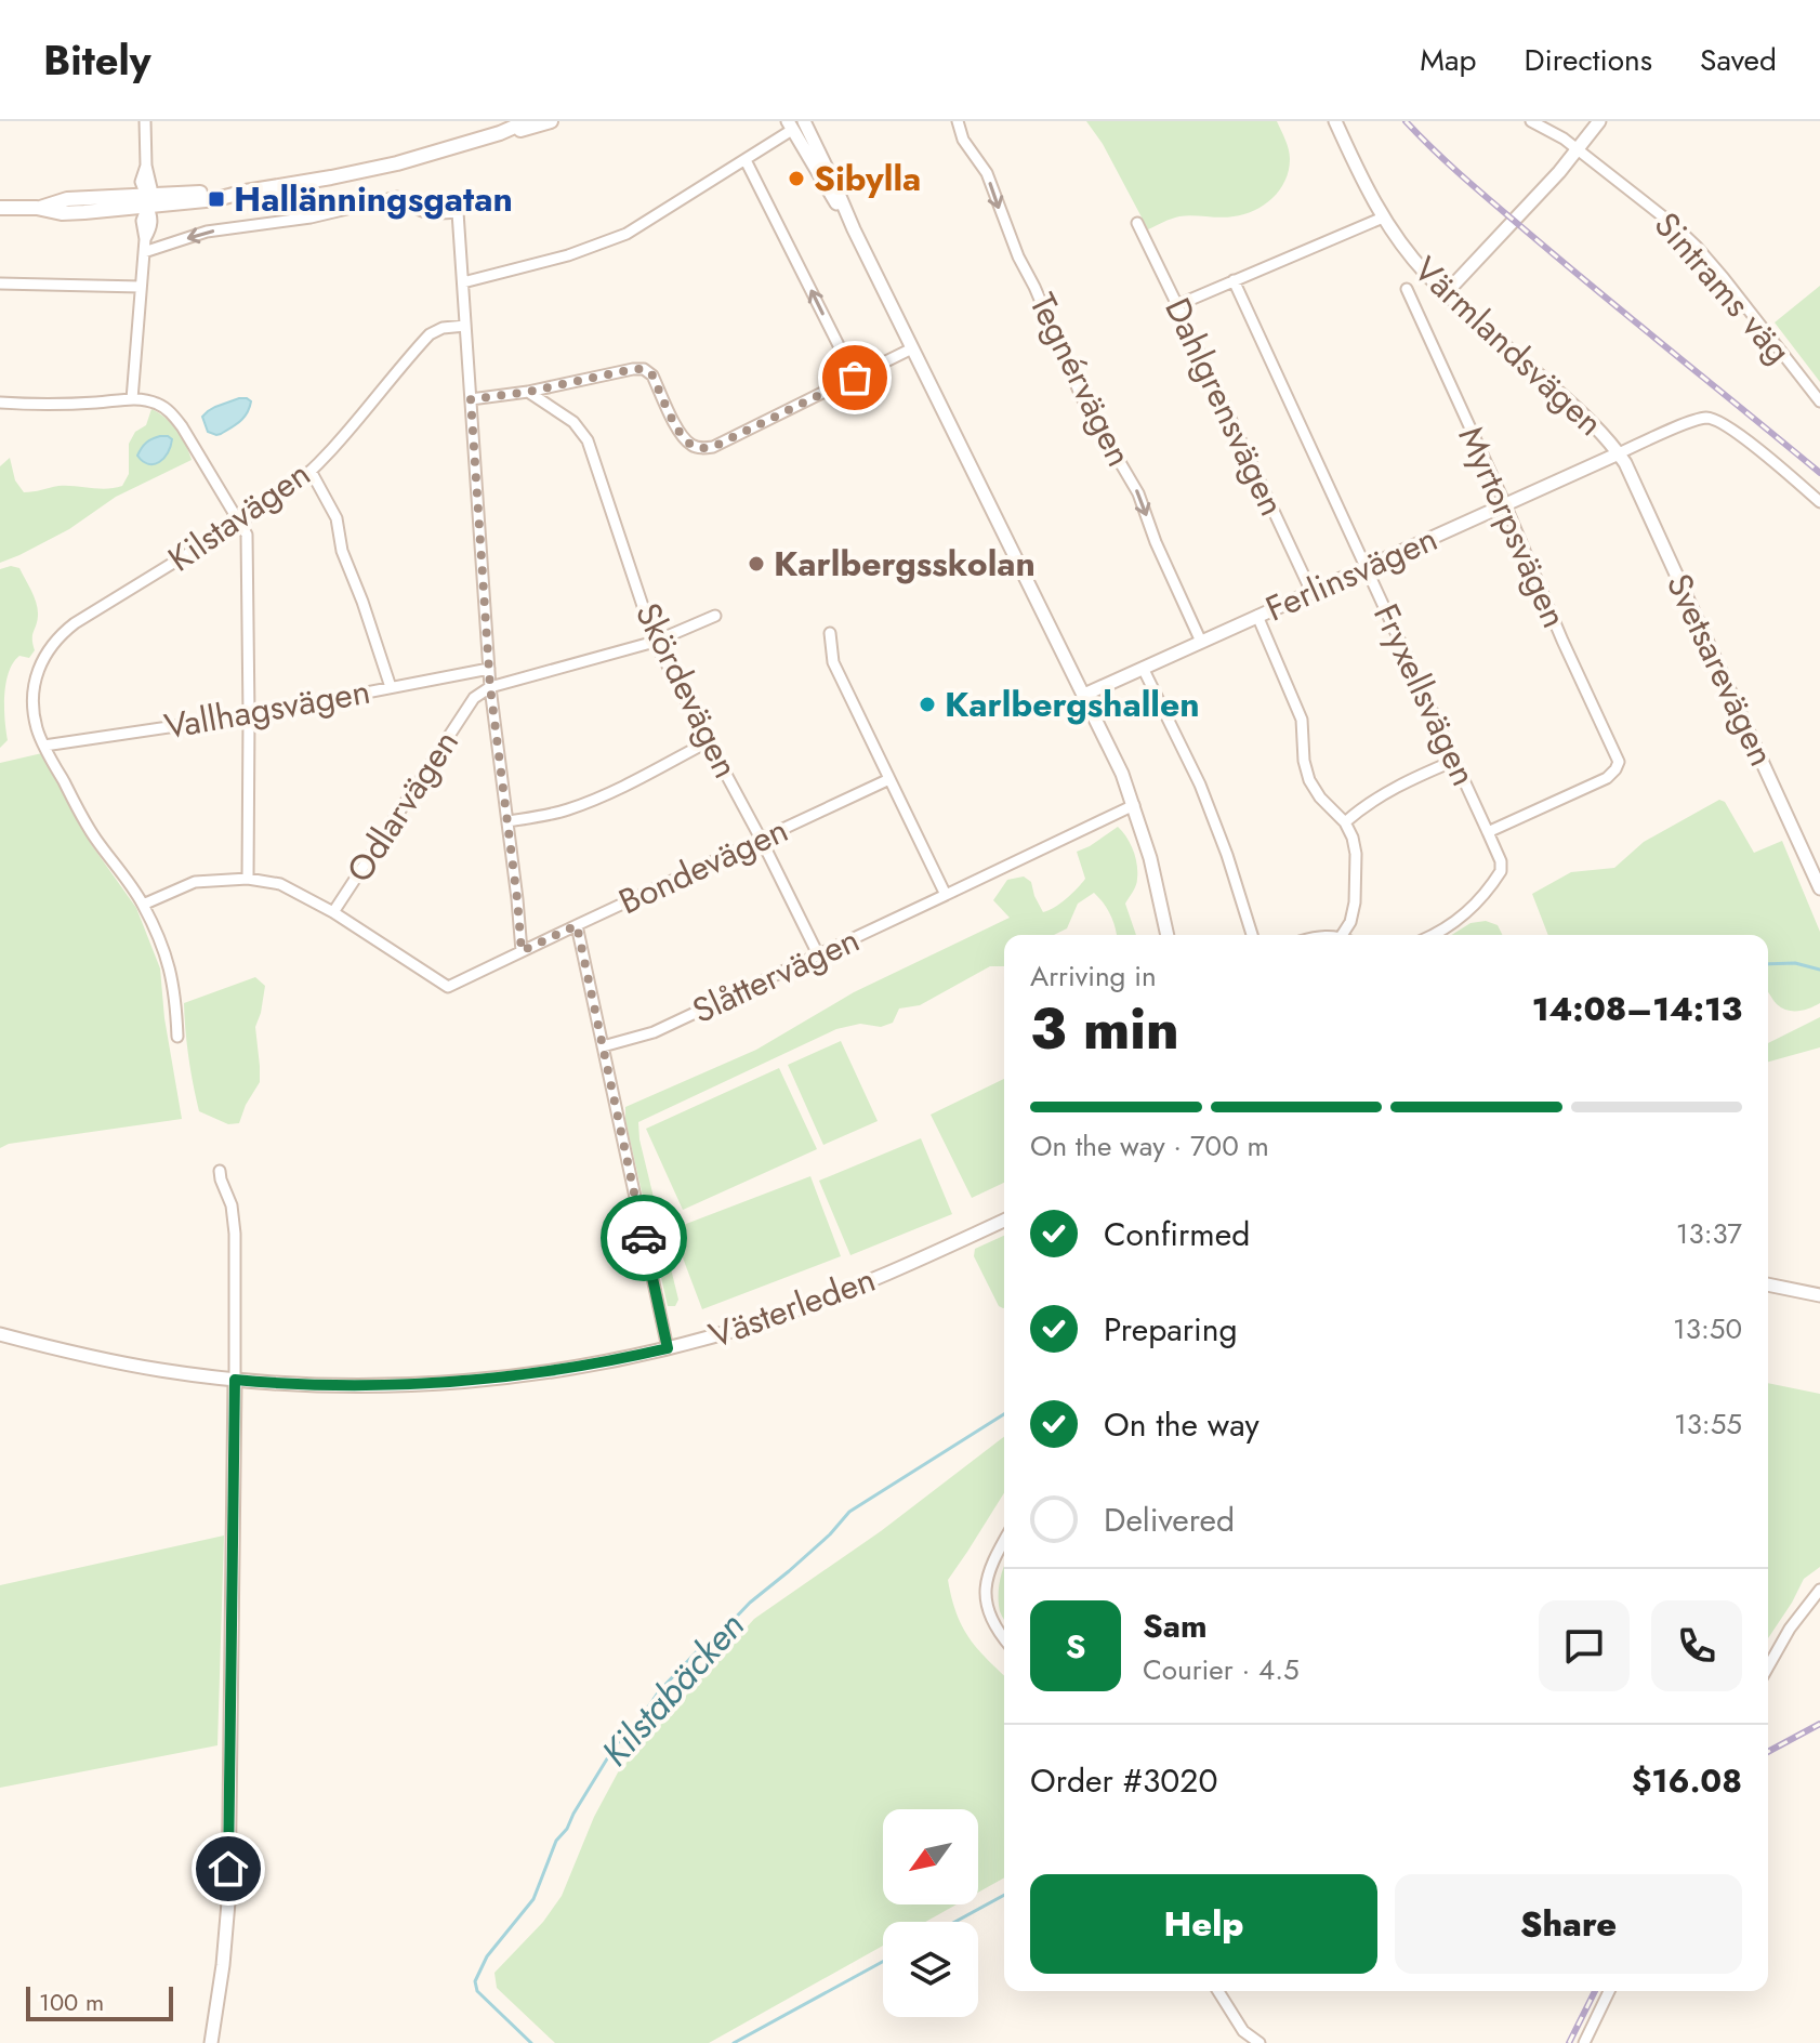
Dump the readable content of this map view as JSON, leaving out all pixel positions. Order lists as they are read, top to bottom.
{
  "streets": {
    "street": [
      "Sintrams väg",
      "Värmlandsvägen",
      "Tegnérvägen",
      "Dahlgrensvägen",
      "Kilstavägen",
      "Myrtorpsvägen",
      "Ferlinsvägen",
      "Svetsarevägen",
      "Skördevägen",
      "Fryxellsvägen",
      "Vallhagsvägen",
      "Odlarvägen",
      "Bondevägen",
      "Slåttervägen",
      "Västerleden"
    ]
  },
  "crossings": [
    ["Värmlandsvägen", "Ferlinsvägen"],
    ["Värmlandsvägen", "Svetsarevägen"],
    ["Tegnérvägen", "Ferlinsvägen"],
    ["Dahlgrensvägen", "Ferlinsvägen"],
    ["Kilstavägen", "Vallhagsvägen"],
    ["Kilstavägen", "Bondevägen"],
    ["Myrtorpsvägen", "Ferlinsvägen"],
    ["Myrtorpsvägen", "Fryxellsvägen"],
    ["Ferlinsvägen", "Svetsarevägen"],
    ["Ferlinsvägen", "Fryxellsvägen"],
    ["Skördevägen", "Odlarvägen"],
    ["Skördevägen", "Bondevägen"],
    ["Skördevägen", "Slåttervägen"],
    ["Odlarvägen", "Bondevägen"]
  ],
  "one_way": ["Tegnérvägen"],
  "water": ["Kilstabäcken"],
  "places": {
    "other": ["Sibylla", "Karlbergsskolan", "Karlbergshallen"],
    "transit": ["Hallänningsgatan"]
  },
  "scale_bar": "100 m",
  "north": "bottom left",
  "page": {
    "header": "Bitely",
    "nav": ["Map", "Directions", "Saved"],
    "heading": ["3 min", "Arriving in", "14:08–14:13"],
    "panel": [
      "Sam",
      "Courier · 4.5",
      "Order #3020",
      "$16.08"
    ],
    "bar": "On the way · 700 m",
    "list": [
      ["Confirmed", "13:37"],
      ["Preparing", "13:50"],
      ["On the way", "13:55"],
      "Delivered"
    ],
    "round": "S",
    "buttons": ["Help", "Share"],
    "scale": "100 m"
  }
}
